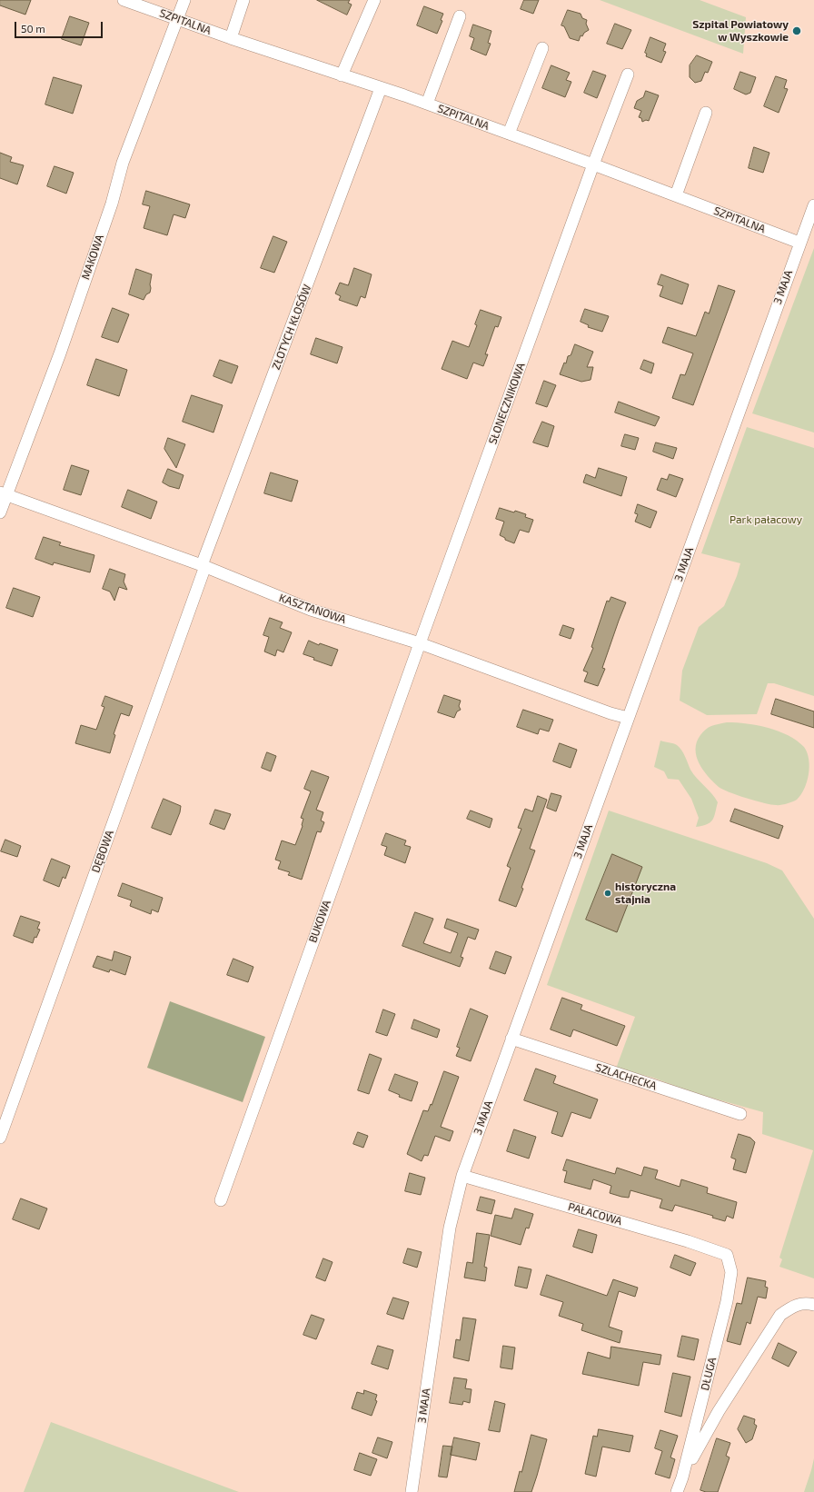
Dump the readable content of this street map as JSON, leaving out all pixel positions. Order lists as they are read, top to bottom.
{
  "streets": {
    "street": [
      "SZPITALNA",
      "MAKOWA",
      "3 MAJA",
      "ZŁOTYCH KŁOSÓW",
      "SŁONECZNIKOWA",
      "KASZTANOWA",
      "DĘBOWA",
      "BUKOWA",
      "SZLACHECKA",
      "PAŁACOWA",
      "DŁUGA"
    ]
  },
  "crossings": [
    ["SZPITALNA", "MAKOWA"],
    ["SZPITALNA", "3 MAJA"],
    ["SZPITALNA", "ZŁOTYCH KŁOSÓW"],
    ["SZPITALNA", "SŁONECZNIKOWA"],
    ["MAKOWA", "KASZTANOWA"],
    ["3 MAJA", "KASZTANOWA"],
    ["3 MAJA", "SZLACHECKA"],
    ["3 MAJA", "PAŁACOWA"],
    ["ZŁOTYCH KŁOSÓW", "KASZTANOWA"],
    ["ZŁOTYCH KŁOSÓW", "DĘBOWA"],
    ["SŁONECZNIKOWA", "KASZTANOWA"],
    ["SŁONECZNIKOWA", "BUKOWA"],
    ["KASZTANOWA", "DĘBOWA"],
    ["KASZTANOWA", "BUKOWA"],
    ["PAŁACOWA", "DŁUGA"]
  ],
  "parks": ["Park pałacowy"],
  "places": ["Szpital Powiatowy w Wyszkowie", "historyczna stajnia"],
  "scale_bar": "50 m"
}
